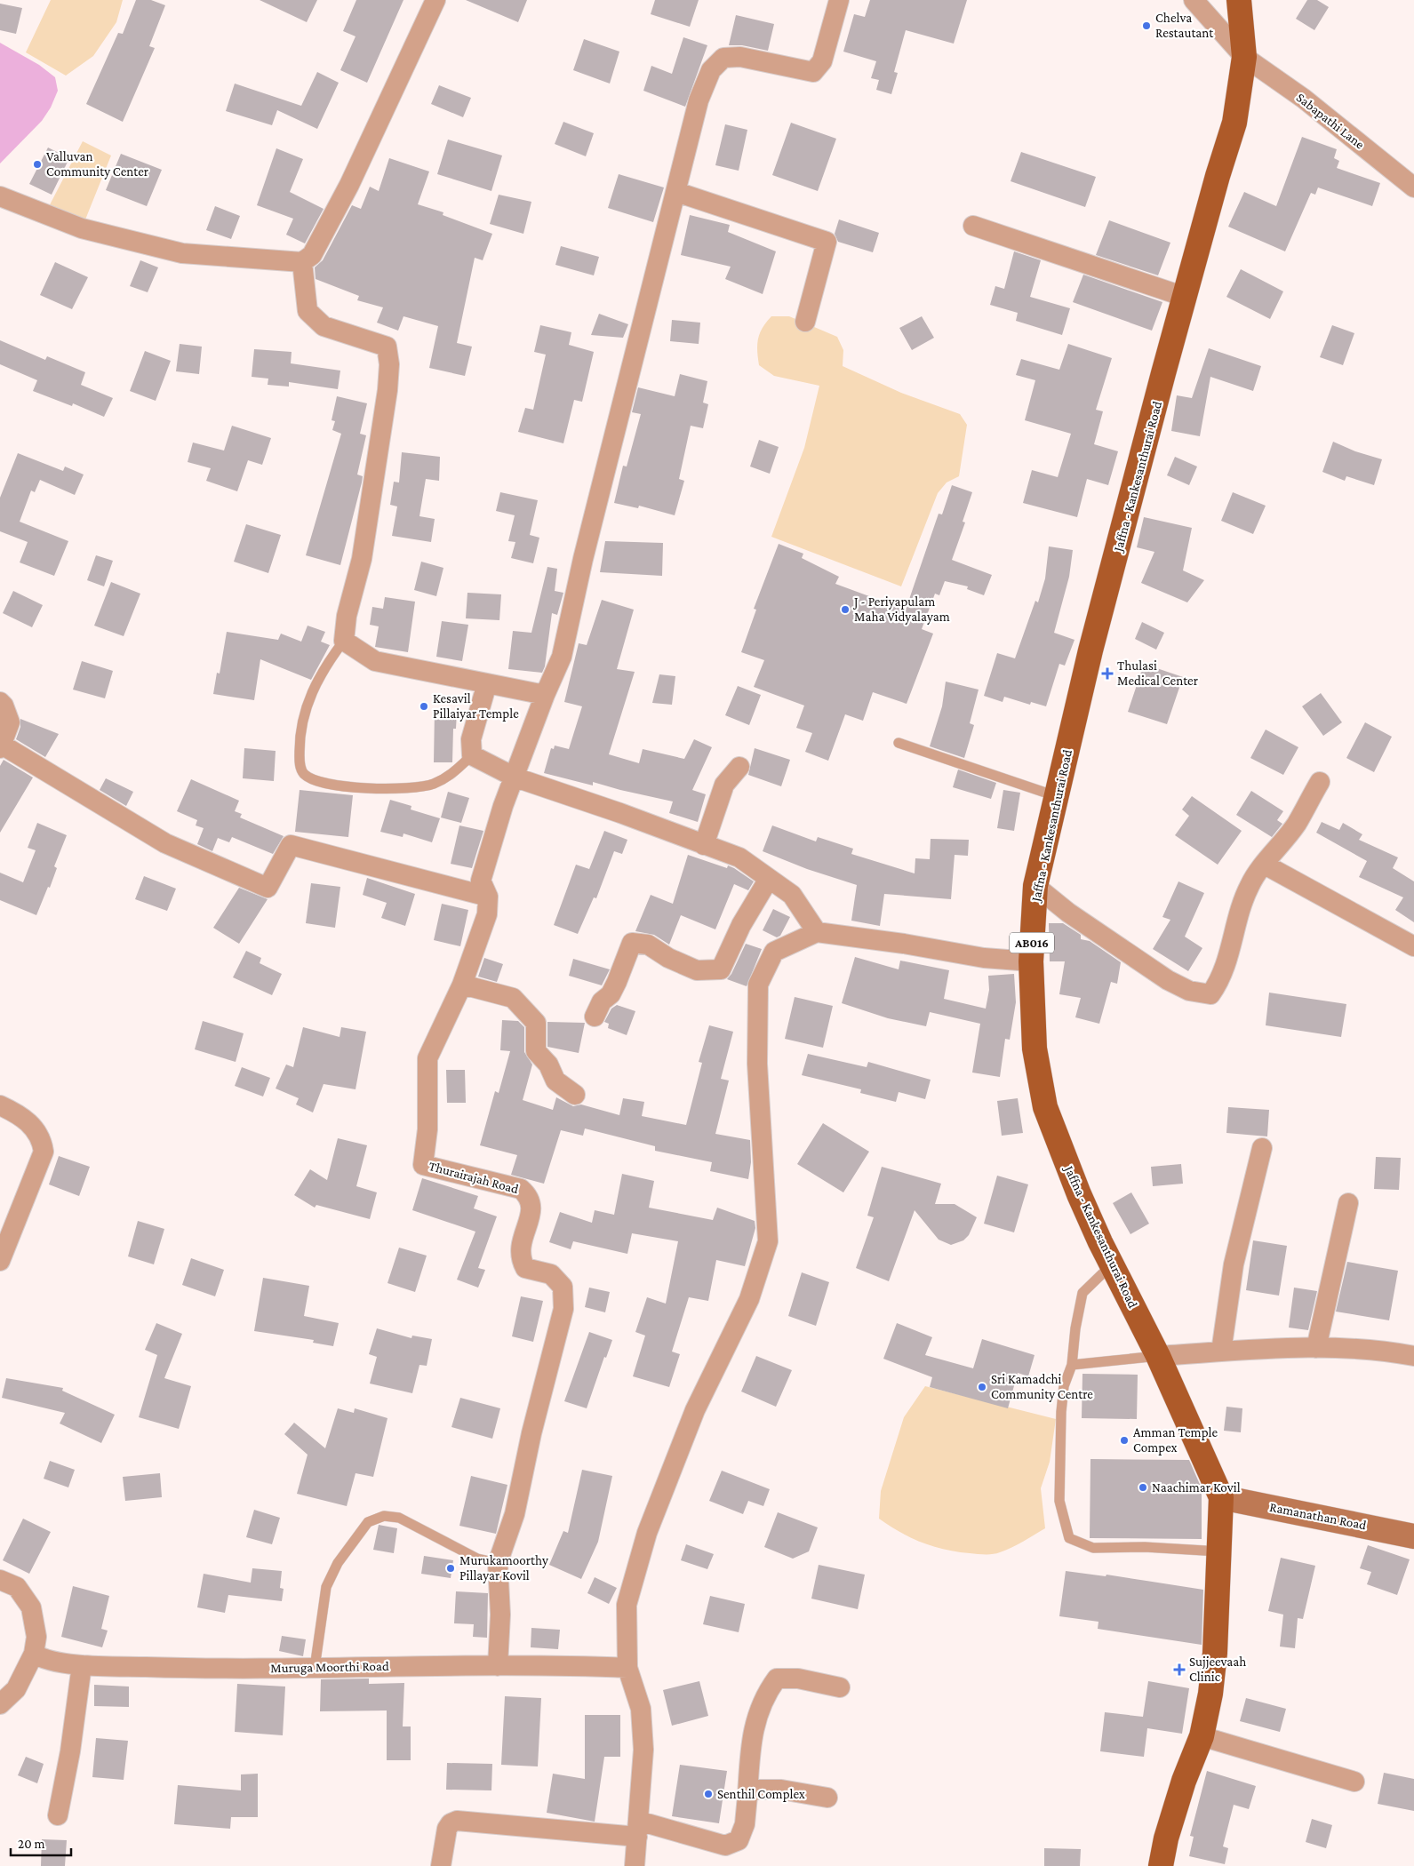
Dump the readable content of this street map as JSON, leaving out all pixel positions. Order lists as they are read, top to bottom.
{
  "streets": {
    "main road": ["Jaffna - Kankesanthurai Road", "AB016", "Ramanathan Road"],
    "street": ["Sabapathi Lane", "Thurairajah Road", "Muruga Moorthi Road"]
  },
  "crossings": [
    ["Sabapathi Lane", "Jaffna - Kankesanthurai Road"],
    ["Jaffna - Kankesanthurai Road", "Ramanathan Road"]
  ],
  "places": {
    "other": [
      "Chelva Restautant",
      "Valluvan Community Center",
      "J - Periyapulam Maha Vidyalayam",
      "Kesavil Pillaiyar Temple",
      "Sri Kamadchi Community Centre",
      "Amman Temple Compex",
      "Naachimar Kovil",
      "Murukamoorthy Pillayar Kovil",
      "Senthil Complex"
    ],
    "health": ["Thulasi Medical Center", "Sujjeevaah Clinic"]
  },
  "scale_bar": "20 m"
}
